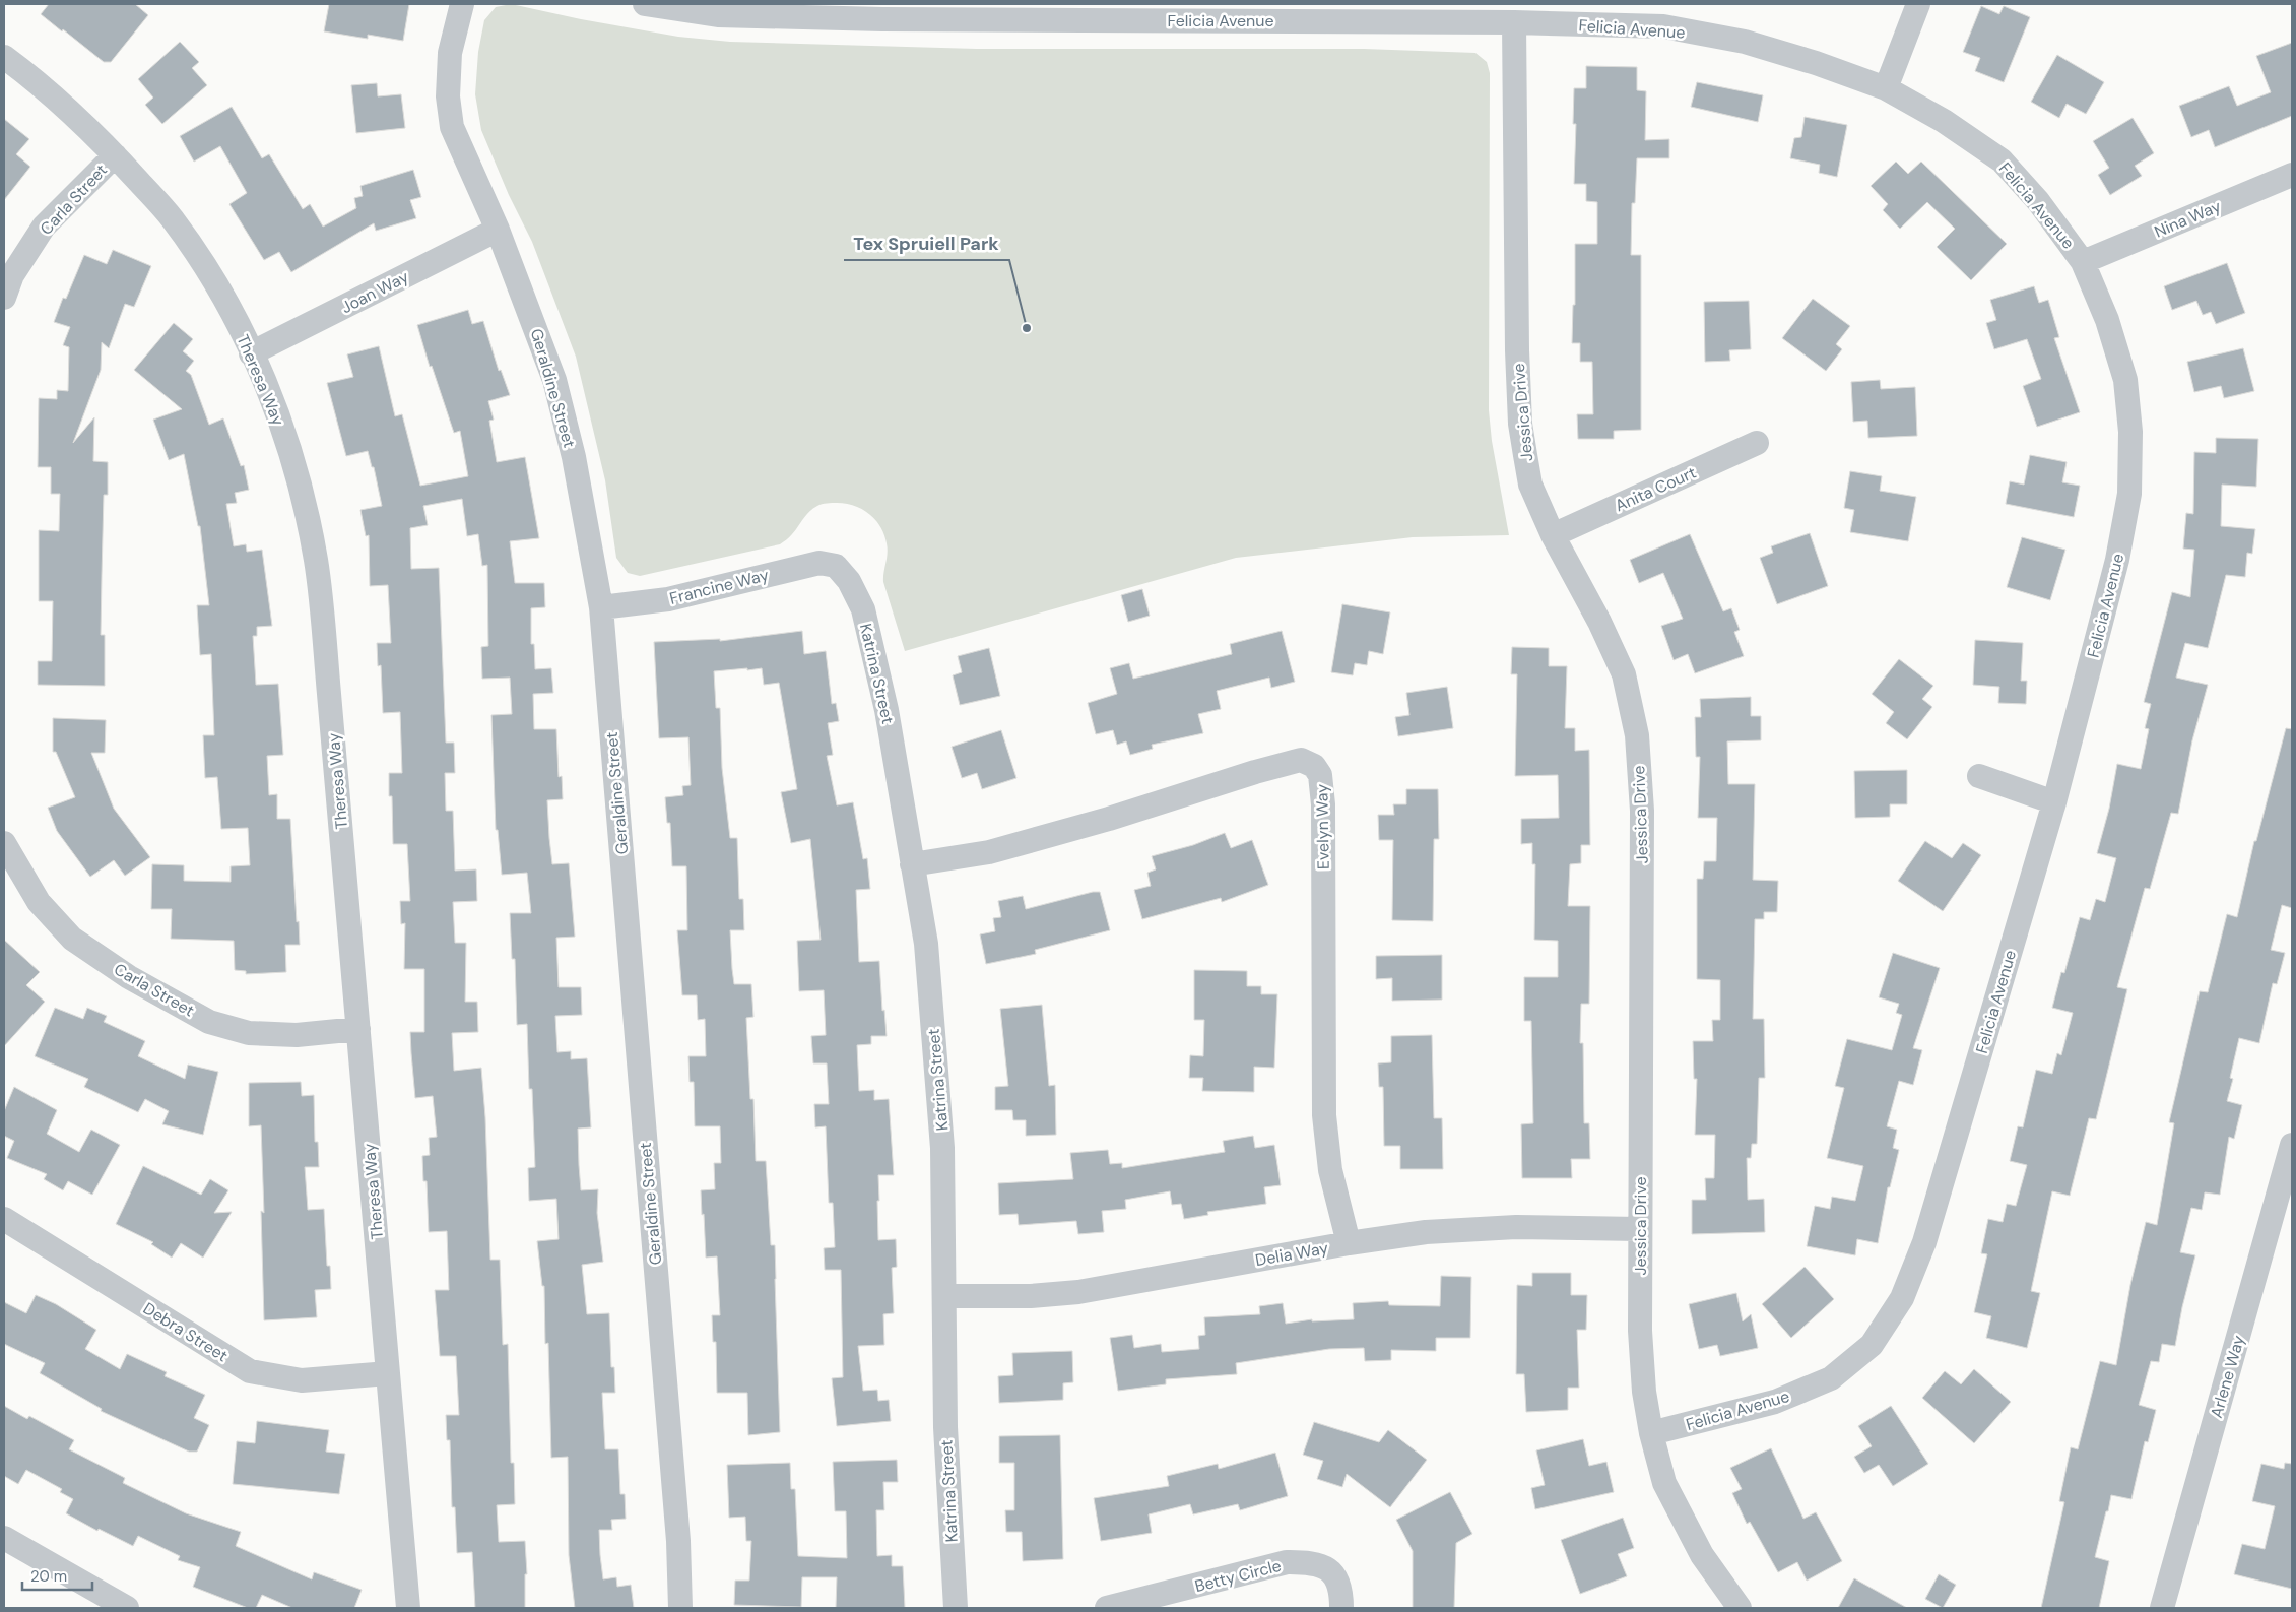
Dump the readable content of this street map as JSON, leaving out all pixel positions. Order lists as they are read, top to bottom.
{
  "streets": {
    "street": [
      "Felicia Avenue",
      "Carla Street",
      "Nina Way",
      "Joan Way",
      "Theresa Way",
      "Geraldine Street",
      "Jessica Drive",
      "Anita Court",
      "Francine Way",
      "Katrina Street",
      "Evelyn Way",
      "Delia Way",
      "Debra Street",
      "Arlene Way",
      "Betty Circle"
    ]
  },
  "crossings": [
    ["Felicia Avenue", "Nina Way"],
    ["Felicia Avenue", "Jessica Drive"],
    ["Carla Street", "Theresa Way"],
    ["Joan Way", "Theresa Way"],
    ["Joan Way", "Geraldine Street"],
    ["Theresa Way", "Debra Street"],
    ["Geraldine Street", "Francine Way"],
    ["Jessica Drive", "Anita Court"],
    ["Jessica Drive", "Delia Way"],
    ["Francine Way", "Katrina Street"],
    ["Katrina Street", "Evelyn Way"],
    ["Katrina Street", "Delia Way"],
    ["Evelyn Way", "Delia Way"]
  ],
  "places": ["Tex Spruiell Park"],
  "scale_bar": "20 m"
}
